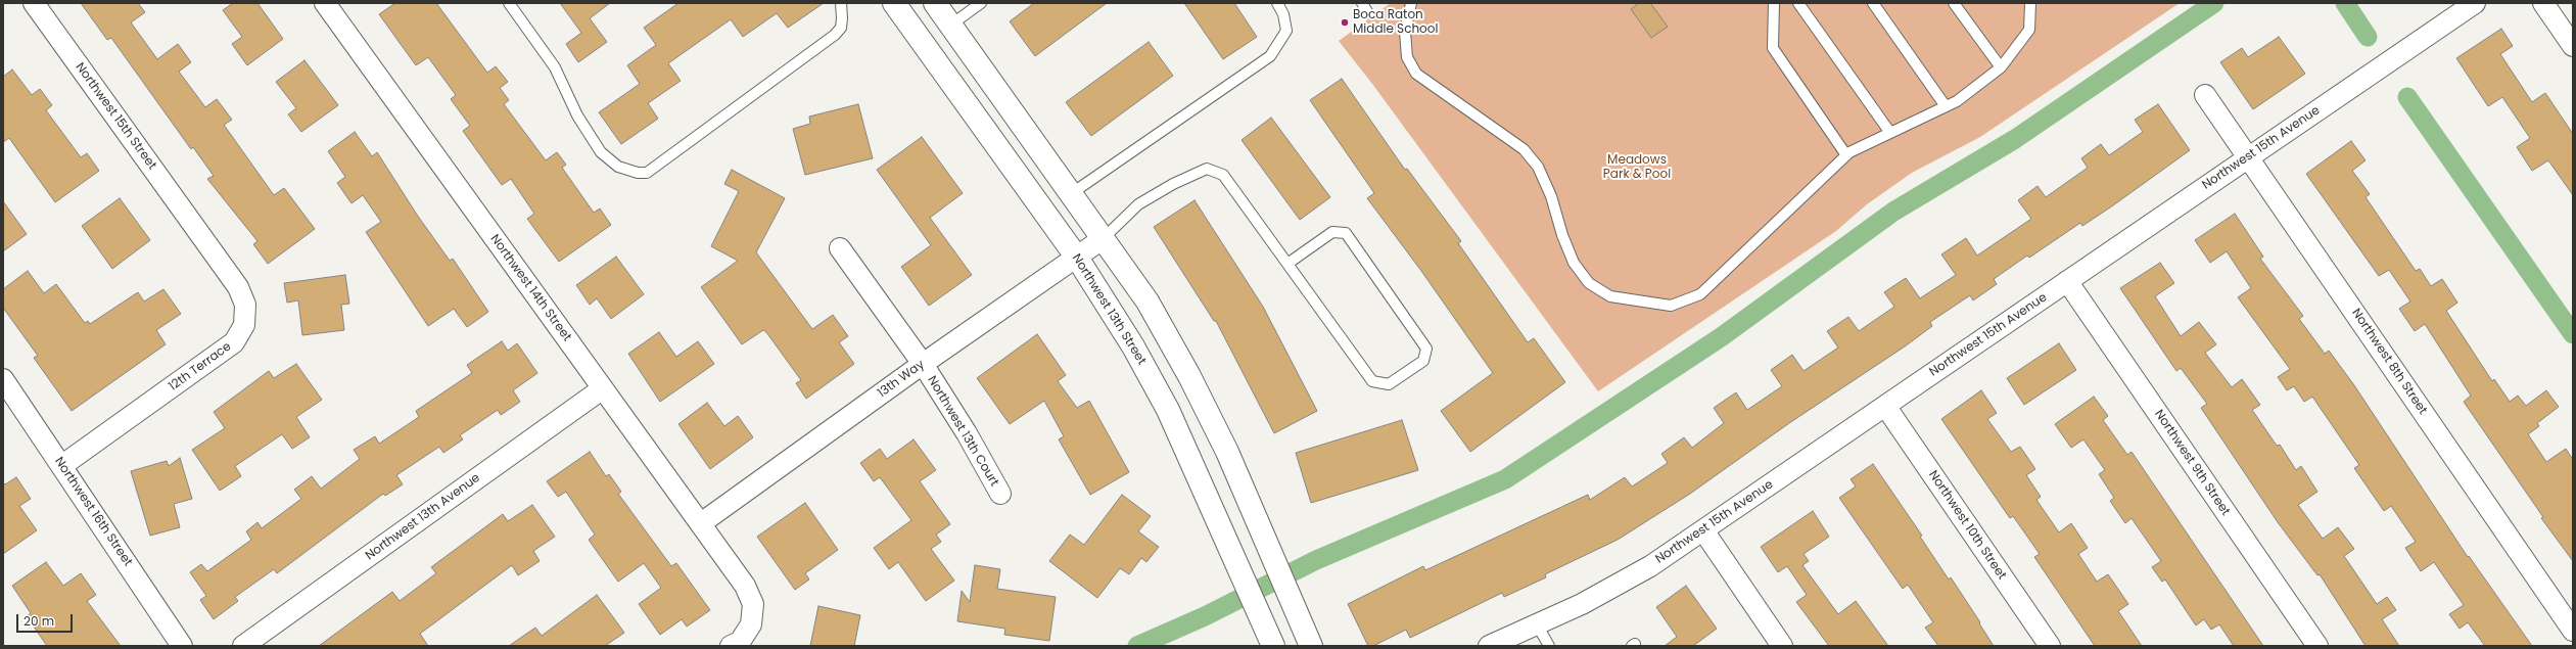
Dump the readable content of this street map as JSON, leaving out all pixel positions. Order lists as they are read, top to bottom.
{
  "streets": {
    "street": [
      "Northwest 15th Street",
      "Northwest 15th Avenue",
      "Northwest 14th Street",
      "Northwest 13th Street",
      "Northwest 8th Street",
      "12th Terrace",
      "13th Way",
      "Northwest 13th Court",
      "Northwest 9th Street",
      "Northwest 16th Street",
      "Northwest 13th Avenue",
      "Northwest 10th Street"
    ]
  },
  "crossings": [
    ["Northwest 15th Street", "12th Terrace"],
    ["Northwest 15th Avenue", "Northwest 8th Street"],
    ["Northwest 15th Avenue", "Northwest 9th Street"],
    ["Northwest 15th Avenue", "Northwest 10th Street"],
    ["Northwest 14th Street", "13th Way"],
    ["Northwest 14th Street", "Northwest 13th Avenue"],
    ["Northwest 13th Street", "13th Way"],
    ["12th Terrace", "Northwest 16th Street"],
    ["13th Way", "Northwest 13th Court"]
  ],
  "parks": ["Meadows Park & Pool"],
  "places": ["Boca Raton Middle School"],
  "scale_bar": "20 m"
}
